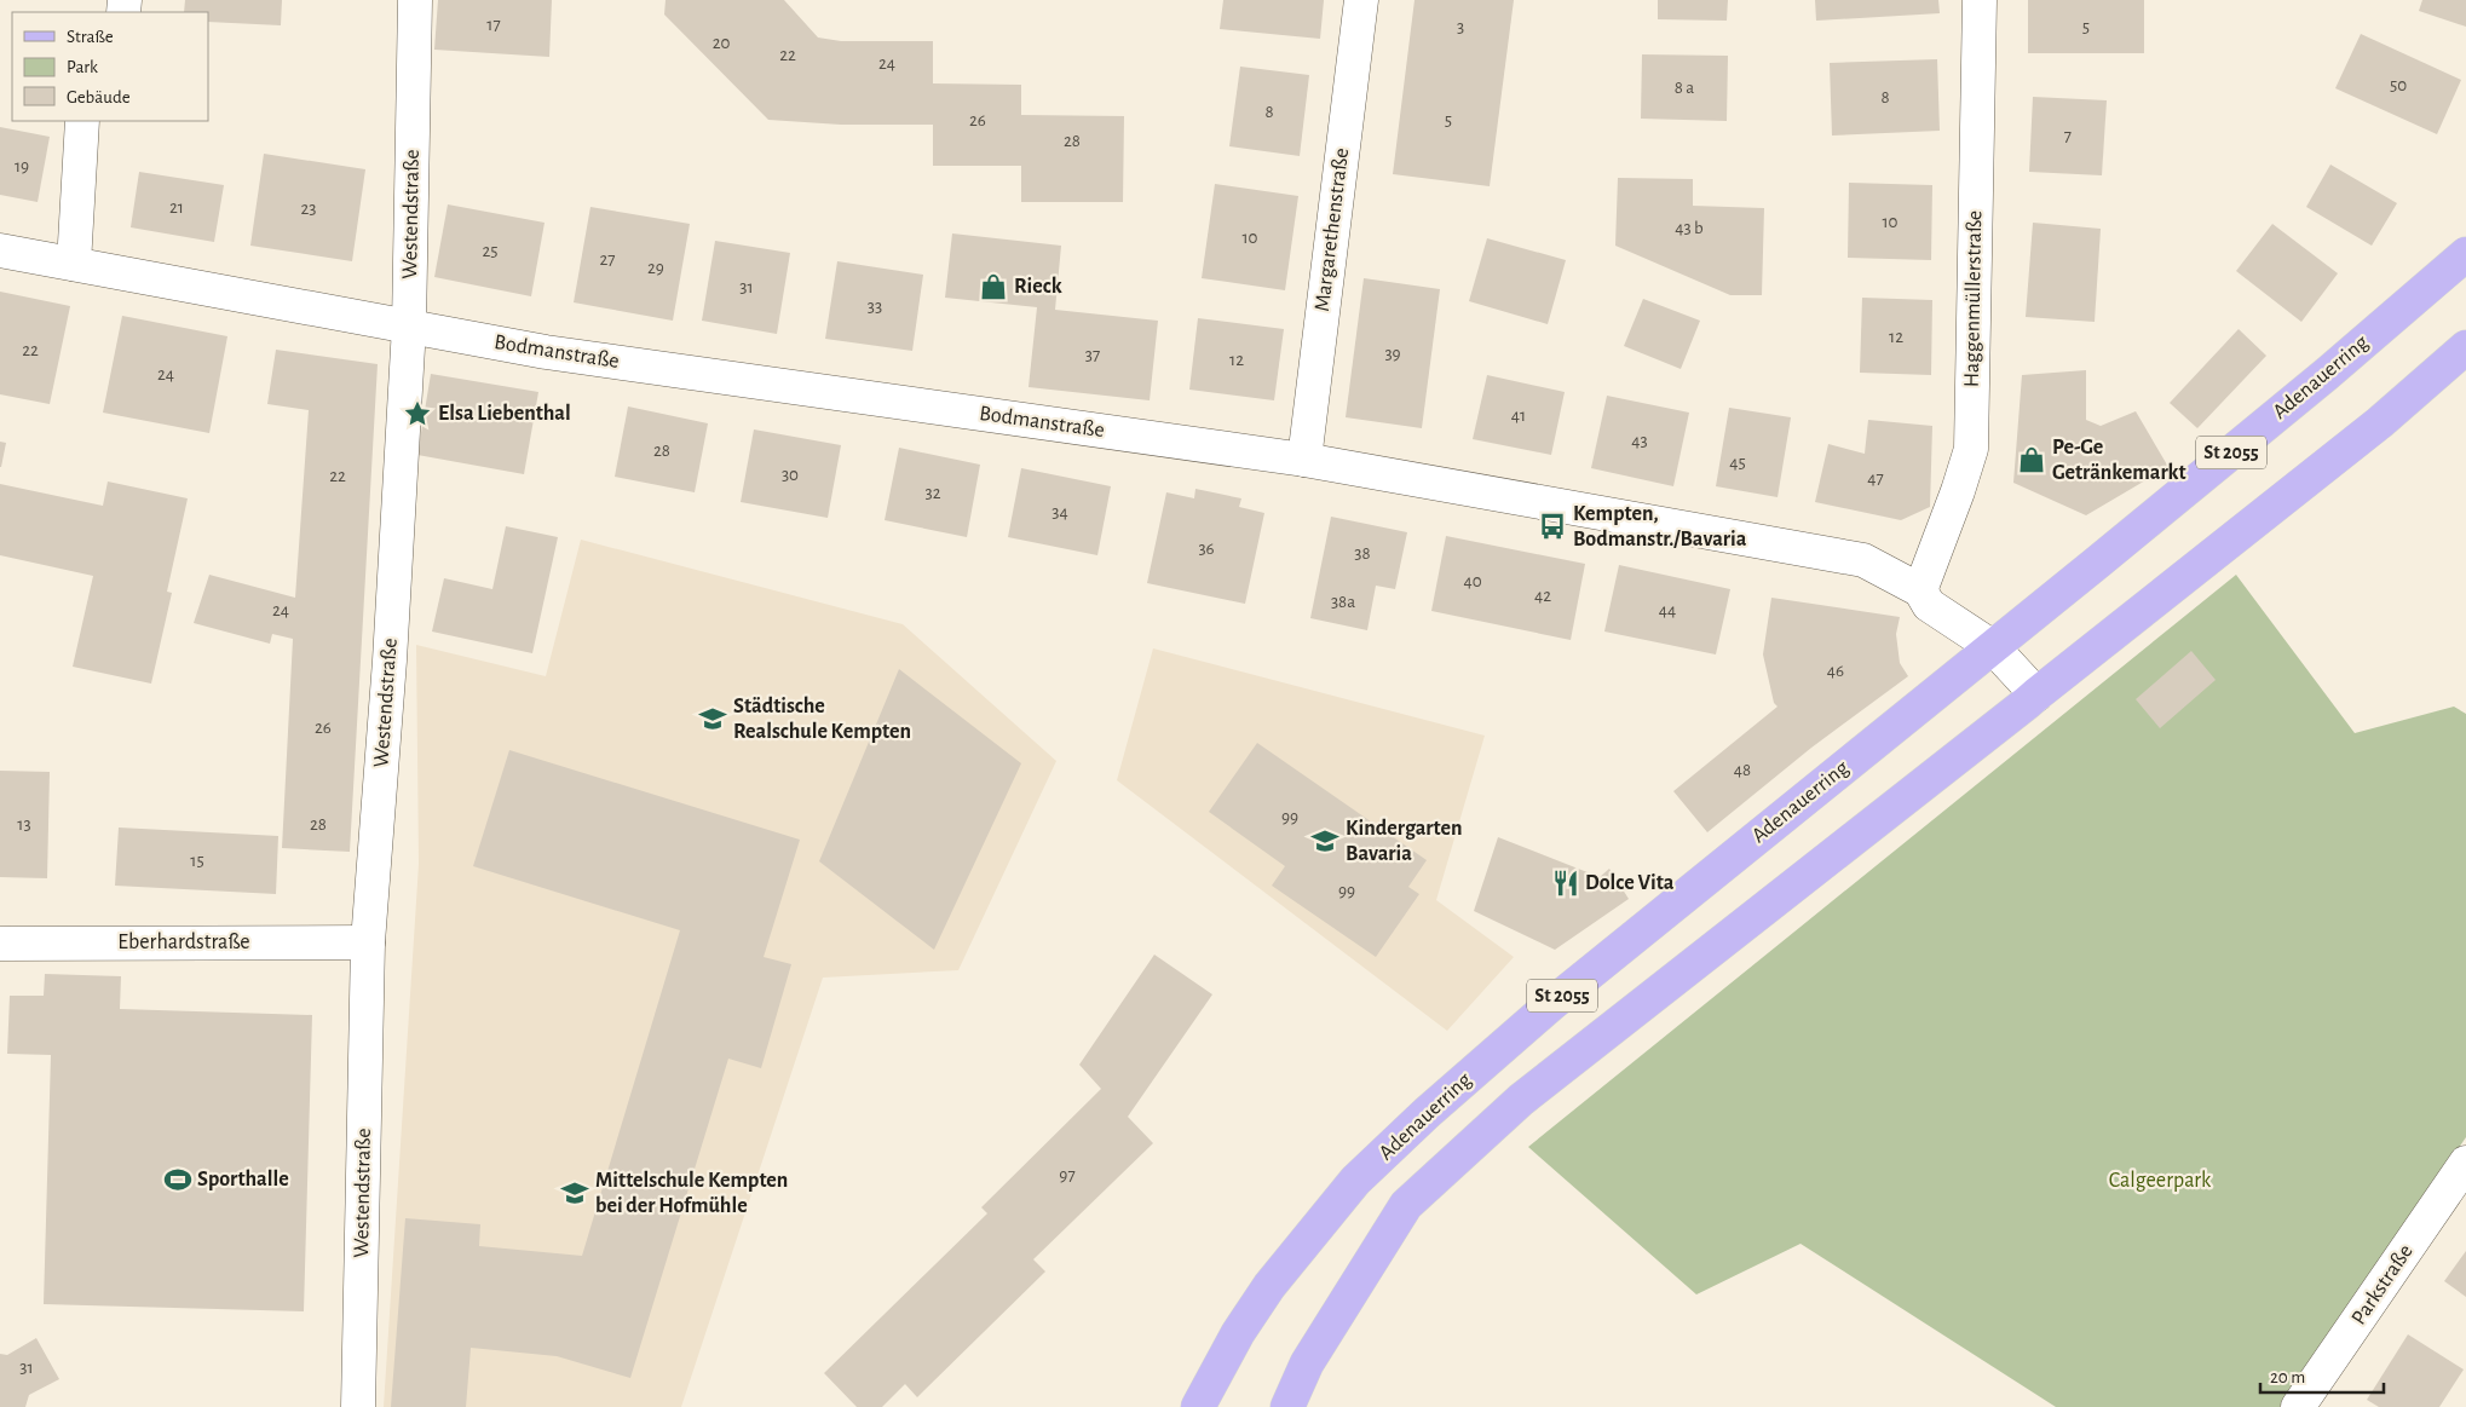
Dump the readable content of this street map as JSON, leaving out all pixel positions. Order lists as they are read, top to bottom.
{
  "streets": {
    "main road": ["Adenauerring", "St 2055"],
    "street": [
      "Westendstraße",
      "Margarethenstraße",
      "Haggenmüllerstraße",
      "Bodmanstraße",
      "Eberhardstraße",
      "Parkstraße"
    ]
  },
  "crossings": [
    ["Westendstraße", "Bodmanstraße"],
    ["Westendstraße", "Eberhardstraße"],
    ["Margarethenstraße", "Bodmanstraße"],
    ["Haggenmüllerstraße", "Bodmanstraße"],
    ["Bodmanstraße", "Adenauerring"],
    ["Bodmanstraße", "St 2055"]
  ],
  "parks": ["Calgeerpark"],
  "places": {
    "shop": ["Rieck", "Pe-Ge Getränkemarkt"],
    "place": ["Elsa Liebenthal"],
    "bus stop": ["Kempten, Bodmanstr./Bavaria"],
    "school or university": ["Städtische Realschule Kempten", "Kindergarten Bavaria", "Mittelschule Kempten bei der Hofmühle"],
    "restaurant": ["Dolce Vita"],
    "sports": ["Sporthalle"]
  },
  "house_numbers": [
    "17",
    "3",
    "5",
    "20",
    "22",
    "24",
    "50",
    "8 a",
    "8",
    "8",
    "26",
    "5",
    "7",
    "28",
    "19",
    "21",
    "23",
    "10",
    "43 b",
    "10",
    "25",
    "27",
    "29",
    "31",
    "33",
    "12",
    "22",
    "39",
    "37",
    "12",
    "24",
    "41",
    "43",
    "28",
    "45",
    "30",
    "22",
    "47",
    "32",
    "34",
    "36",
    "38",
    "40",
    "42",
    "38a",
    "24",
    "44",
    "46",
    "26",
    "48",
    "99",
    "13",
    "28",
    "15",
    "99",
    "97",
    "31"
  ],
  "legend": ["Straße", "Park", "Gebäude"],
  "scale_bar": "20 m"
}
